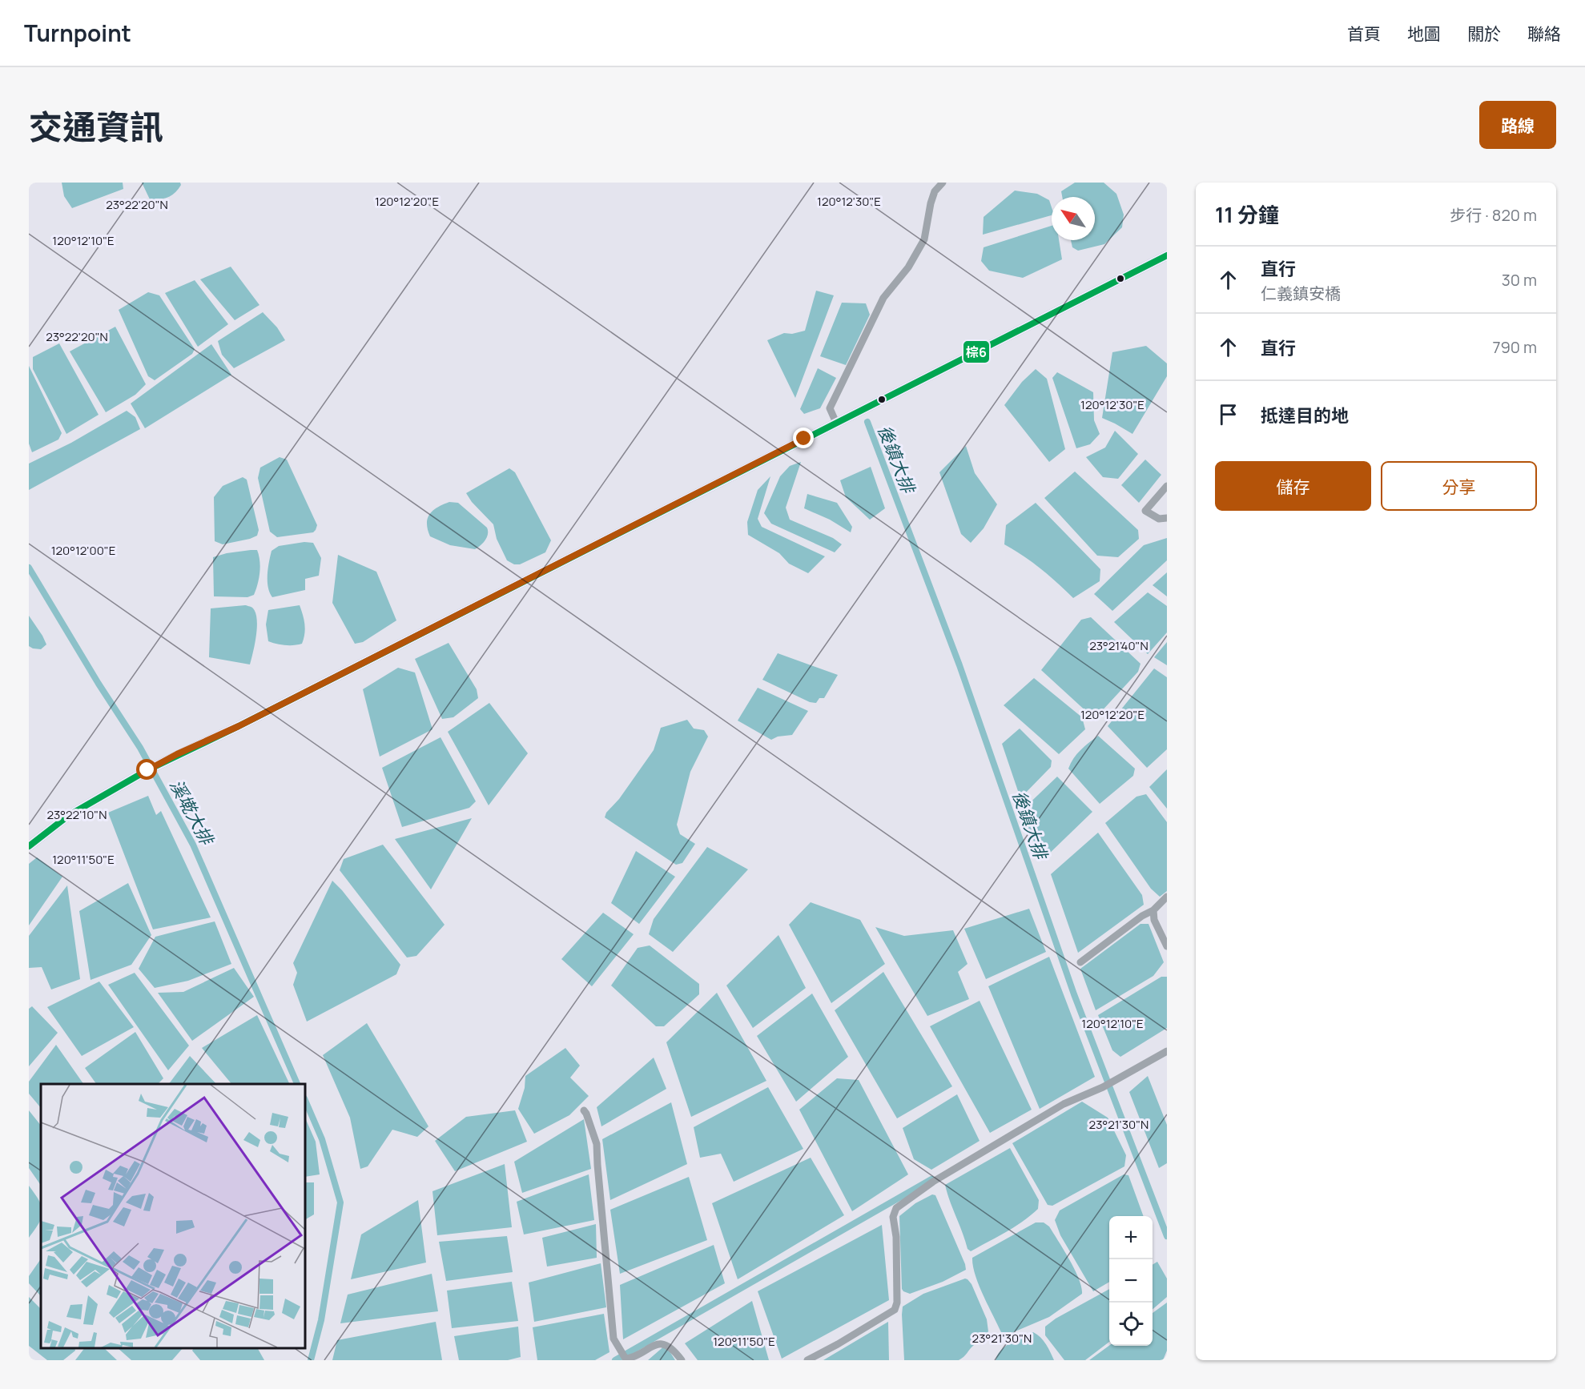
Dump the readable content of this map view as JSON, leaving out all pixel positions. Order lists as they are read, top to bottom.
{
  "water": ["後鎮大排", "溪墘大排"],
  "lines": ["transit line 棕6"],
  "north": "top left",
  "page": {
    "header": "Turnpoint",
    "nav": [
      "首頁",
      "地圖",
      "關於",
      "聯絡"
    ],
    "title": "交通資訊",
    "buttons": [
      "路線",
      ["儲存", "分享"]
    ],
    "heading": ["11 分鐘", "步行 · 820 m"],
    "list": [
      ["直行", "仁義鎮安橋", "30 m"],
      ["直行", "790 m"],
      "抵達目的地"
    ],
    "map_buttons": ["+", "−"]
  },
  "coordinates": [
    "120°12'20\"E",
    "120°12'30\"E",
    "23°22'20\"N",
    "120°12'10\"E",
    "120°12'00\"E",
    "23°21'40\"N",
    "23°22'10\"N",
    "120°11'50\"E",
    "23°21'30\"N"
  ]
}
